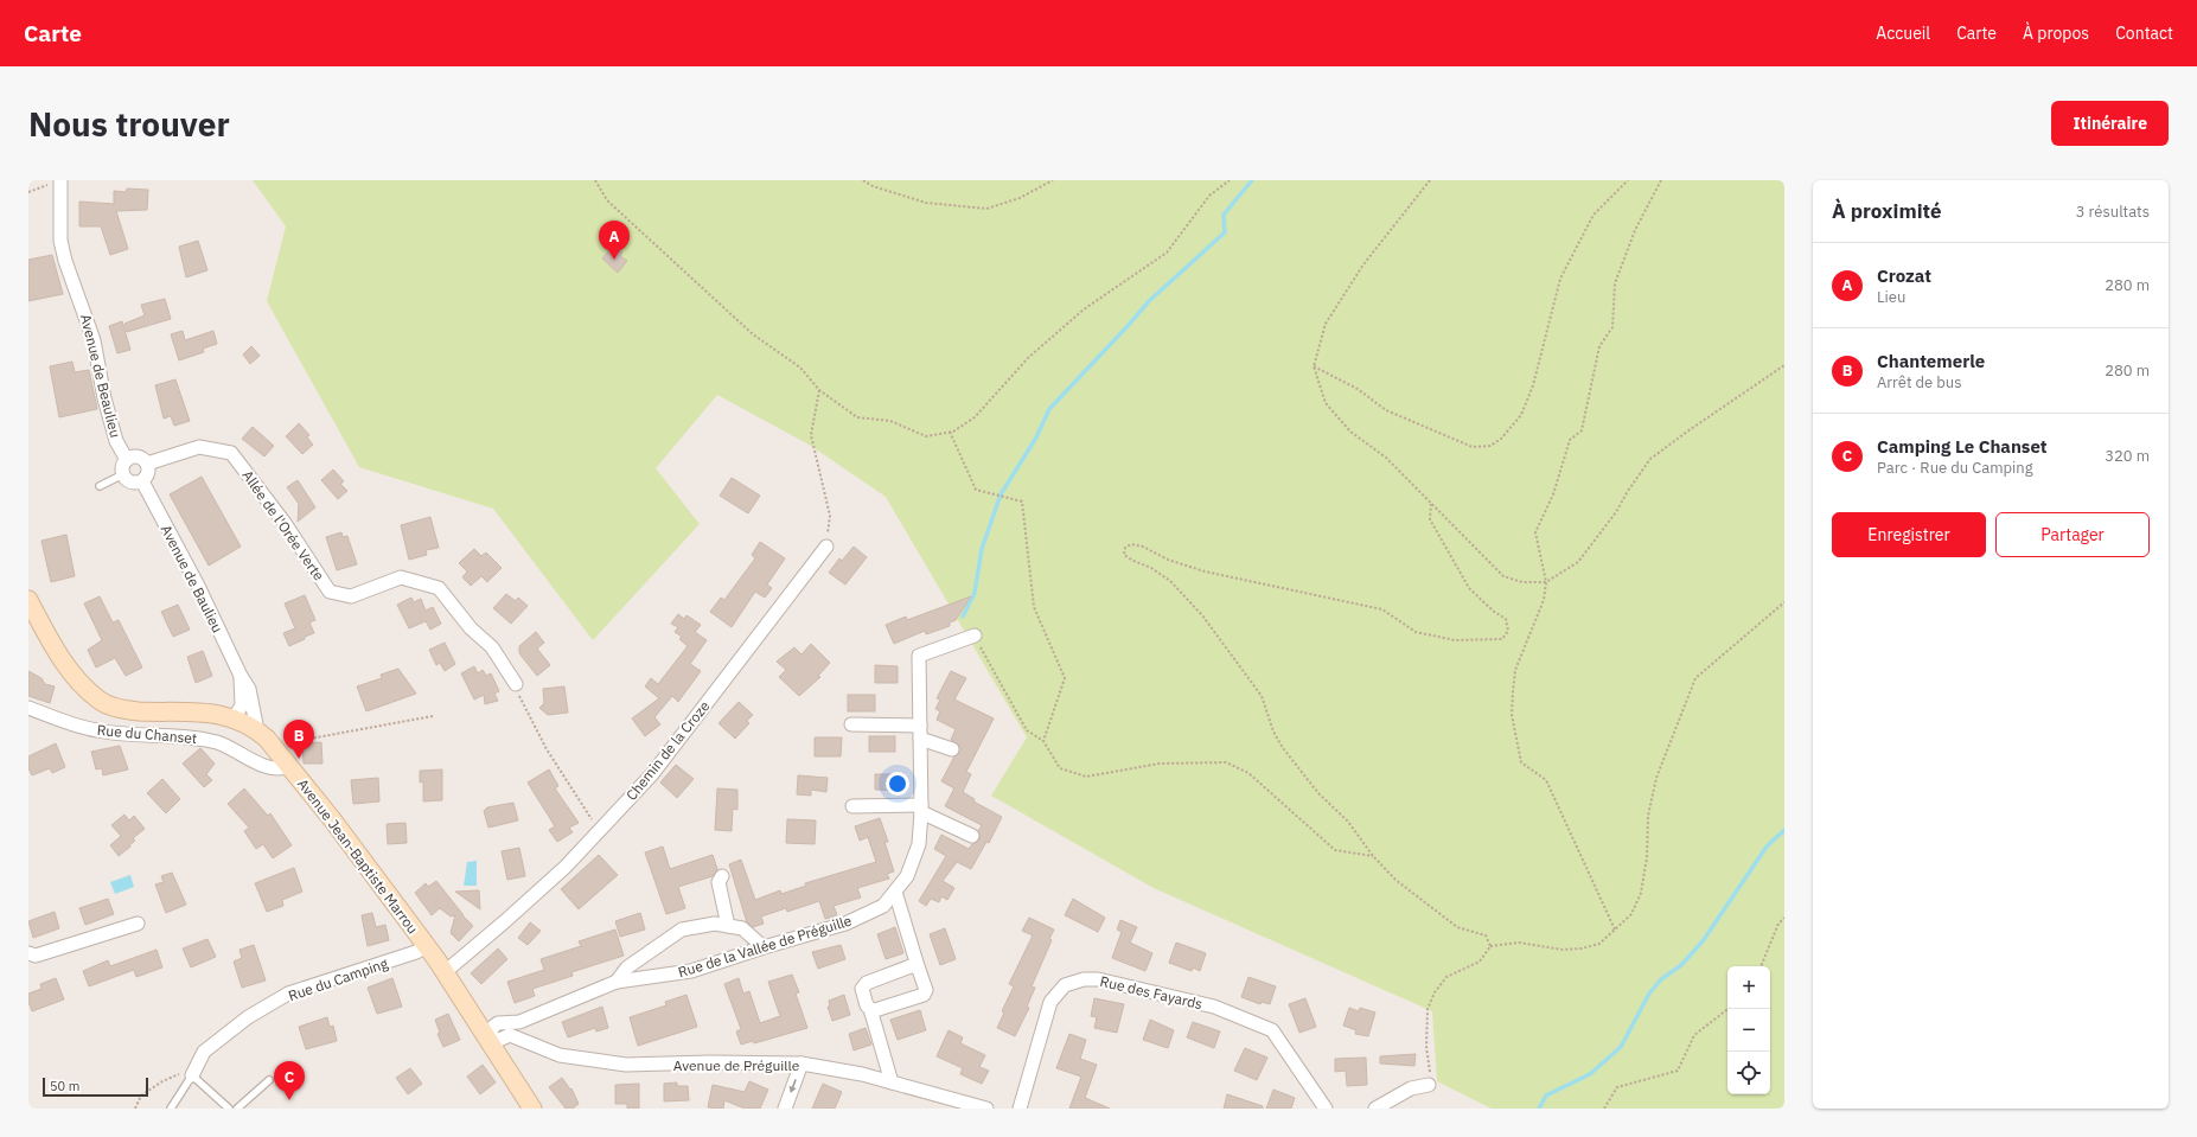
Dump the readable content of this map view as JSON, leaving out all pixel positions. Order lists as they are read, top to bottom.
{
  "streets": {
    "main road": ["Avenue Jean-Baptiste Marrou"],
    "street": [
      "Avenue de Beaulieu",
      "Allée de l'Orée Verte",
      "Avenue de Baulieu",
      "Rue du Chanset",
      "Chemin de la Croze",
      "Rue de la Vallée de Préguille",
      "Rue du Camping",
      "Rue des Fayards",
      "Avenue de Préguille"
    ]
  },
  "crossings": [
    ["Avenue de Beaulieu", "Allée de l'Orée Verte"],
    ["Avenue de Beaulieu", "Avenue de Baulieu"],
    ["Allée de l'Orée Verte", "Avenue de Baulieu"],
    ["Avenue de Baulieu", "Avenue Jean-Baptiste Marrou"],
    ["Rue du Chanset", "Avenue Jean-Baptiste Marrou"],
    ["Chemin de la Croze", "Avenue Jean-Baptiste Marrou"],
    ["Avenue Jean-Baptiste Marrou", "Rue de la Vallée de Préguille"],
    ["Avenue Jean-Baptiste Marrou", "Rue du Camping"],
    ["Avenue Jean-Baptiste Marrou", "Avenue de Préguille"],
    ["Rue de la Vallée de Préguille", "Avenue de Préguille"]
  ],
  "scale_bar": "50 m",
  "page": {
    "header": "Carte",
    "nav": [
      "Accueil",
      "Carte",
      "À propos",
      "Contact"
    ],
    "buttons": [
      "Itinéraire",
      ["Enregistrer", "Partager"]
    ],
    "title": "Nous trouver",
    "heading": ["À proximité", "3 résultats"],
    "pins": ["A", "B", "C"],
    "list": [
      {
        "mark": "A",
        "name": "Crozat",
        "note": "Lieu",
        "value": "280 m"
      },
      {
        "mark": "B",
        "name": "Chantemerle",
        "note": "Arrêt de bus",
        "value": "280 m"
      },
      {
        "mark": "C",
        "name": "Camping Le Chanset",
        "note": "Parc · Rue du Camping",
        "value": "320 m"
      }
    ],
    "map_buttons": ["+", "−"],
    "scale": "50 m"
  }
}
